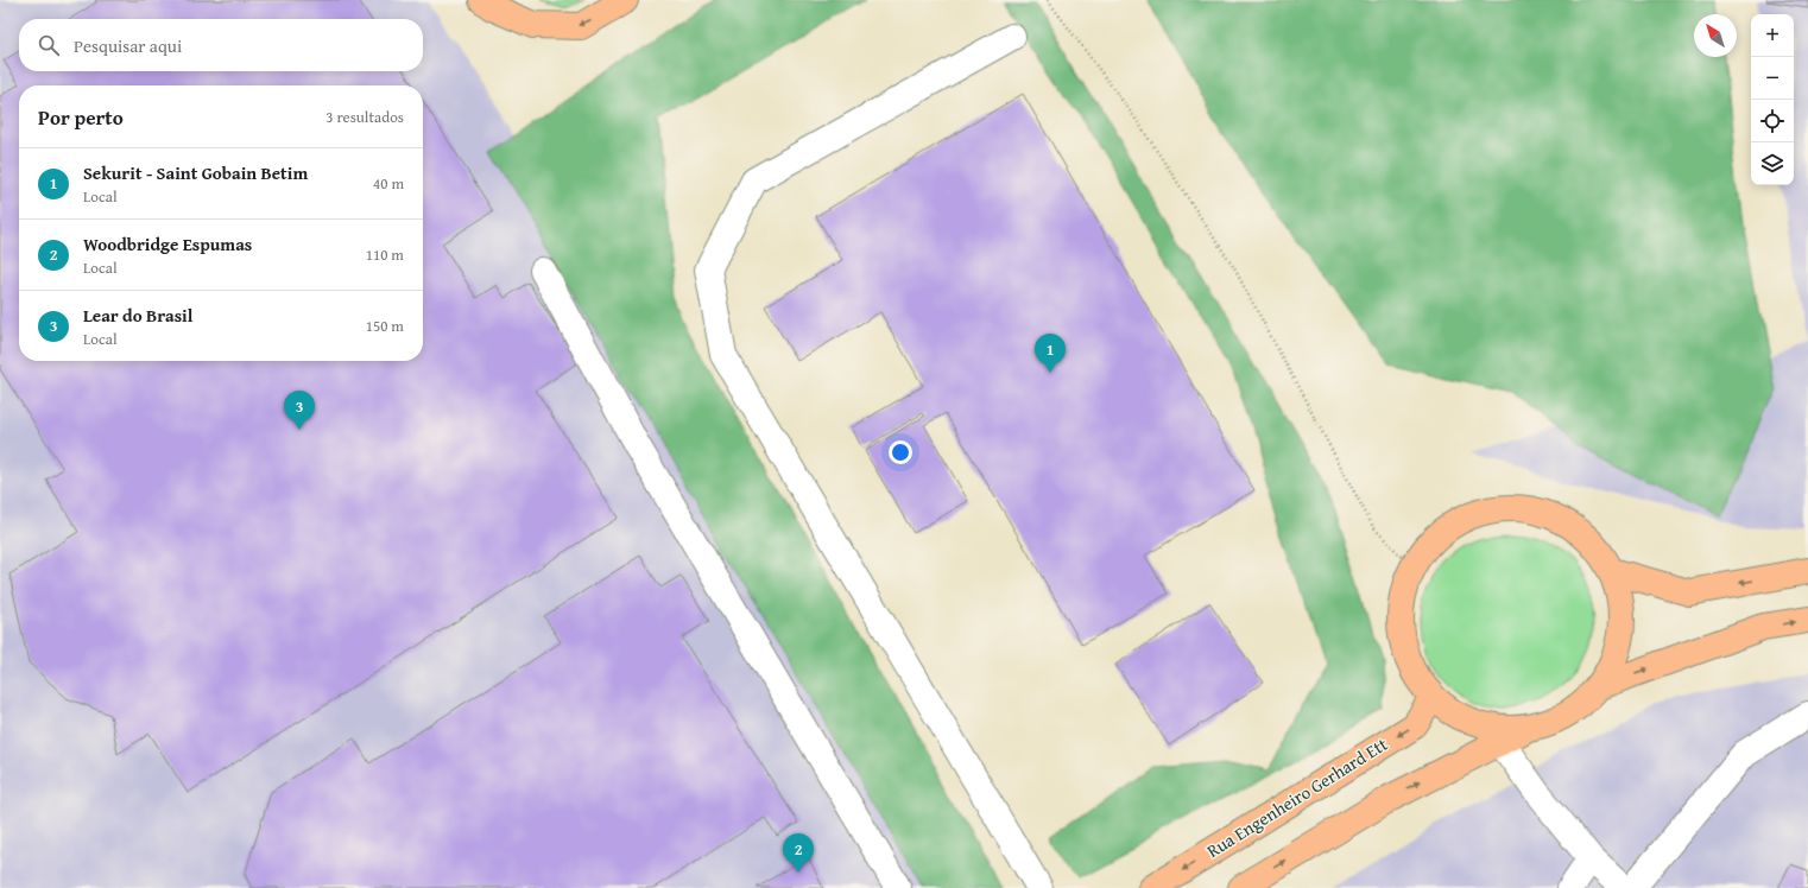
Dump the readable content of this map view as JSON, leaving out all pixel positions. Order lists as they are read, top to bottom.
{
  "streets": {
    "main road": ["Rua Engenheiro Gerhard Ett"]
  },
  "north": "top left",
  "page": {
    "map_buttons": ["+", "−"],
    "search": "Pesquisar aqui",
    "heading": ["Por perto", "3 resultados"],
    "list": [
      {
        "mark": "1",
        "name": "Sekurit - Saint Gobain Betim",
        "note": "Local",
        "value": "40 m"
      },
      {
        "mark": "2",
        "name": "Woodbridge Espumas",
        "note": "Local",
        "value": "110 m"
      },
      {
        "mark": "3",
        "name": "Lear do Brasil",
        "note": "Local",
        "value": "150 m"
      }
    ],
    "pins": ["1", "3", "2"]
  }
}
